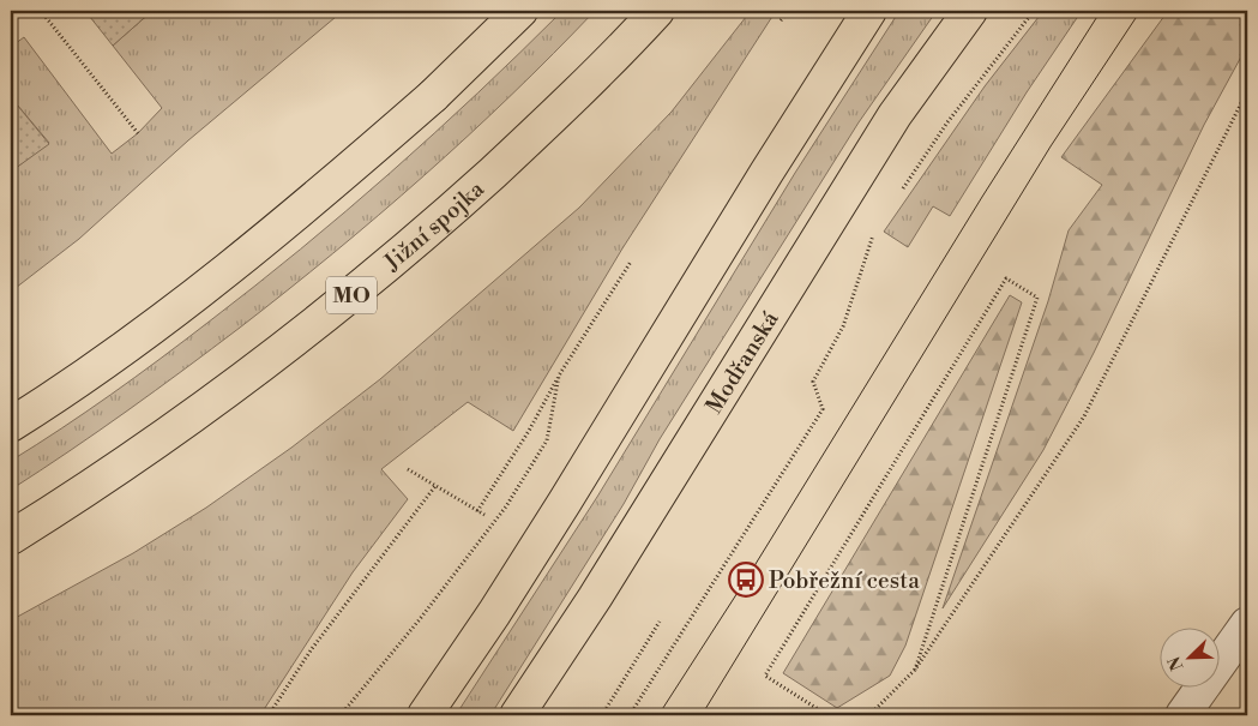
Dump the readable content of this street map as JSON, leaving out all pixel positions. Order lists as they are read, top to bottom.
{
  "streets": {
    "main road": ["Jižní spojka", "MO", "Modřanská"]
  },
  "places": {
    "bus stop": ["Pobřežní cesta"]
  },
  "north": "bottom left"
}
